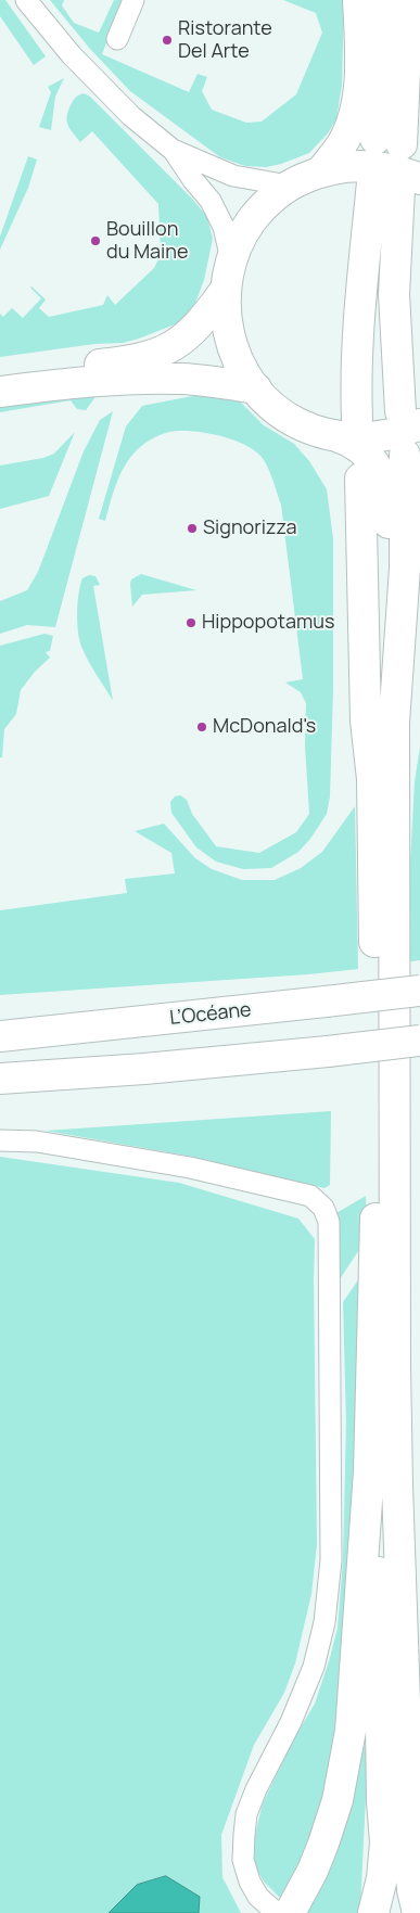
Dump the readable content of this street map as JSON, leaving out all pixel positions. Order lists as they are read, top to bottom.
{
  "streets": {
    "main road": ["L’Océane"]
  },
  "places": [
    "Ristorante Del Arte",
    "Bouillon du Maine",
    "Signorizza",
    "Hippopotamus",
    "McDonald's"
  ]
}
